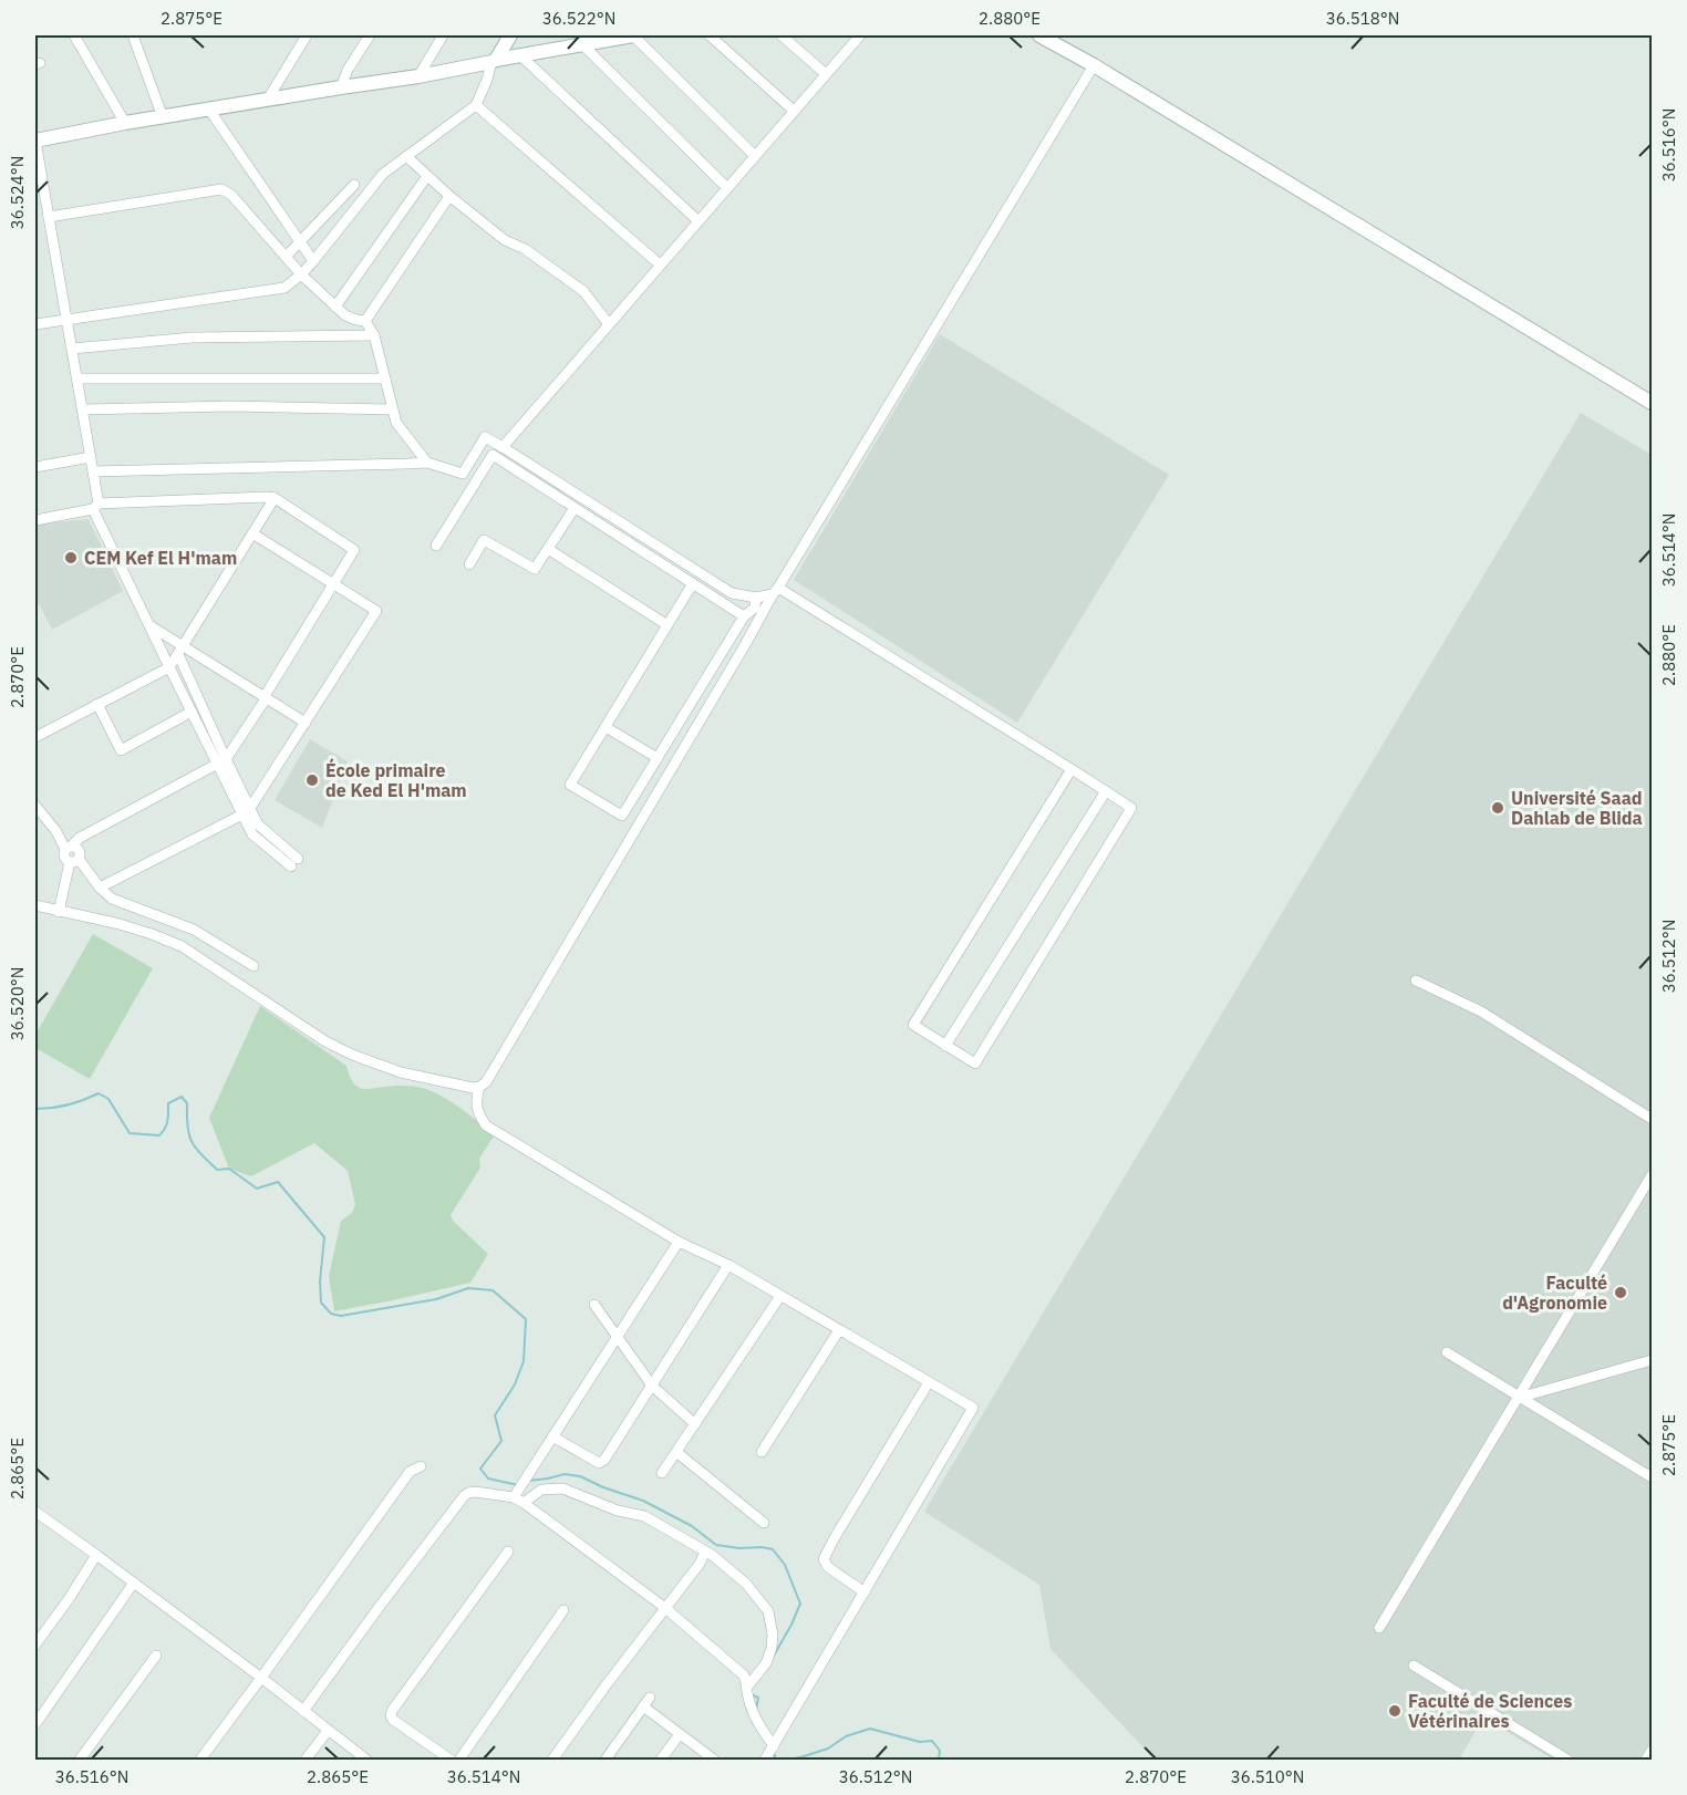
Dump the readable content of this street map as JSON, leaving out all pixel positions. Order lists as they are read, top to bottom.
{
  "places": [
    "CEM Kef El H'mam",
    "École primaire de Ked El H'mam",
    "Université Saad Dahlab de Blida",
    "Faculté d'Agronomie",
    "Faculté de Sciences Vétérinaires"
  ],
  "coordinates": [
    "2.875°E",
    "36.522°N",
    "2.880°E",
    "36.518°N",
    "36.516°N",
    "36.524°N",
    "36.514°N",
    "2.870°E",
    "36.512°N",
    "36.520°N",
    "2.865°E",
    "36.510°N"
  ]
}
